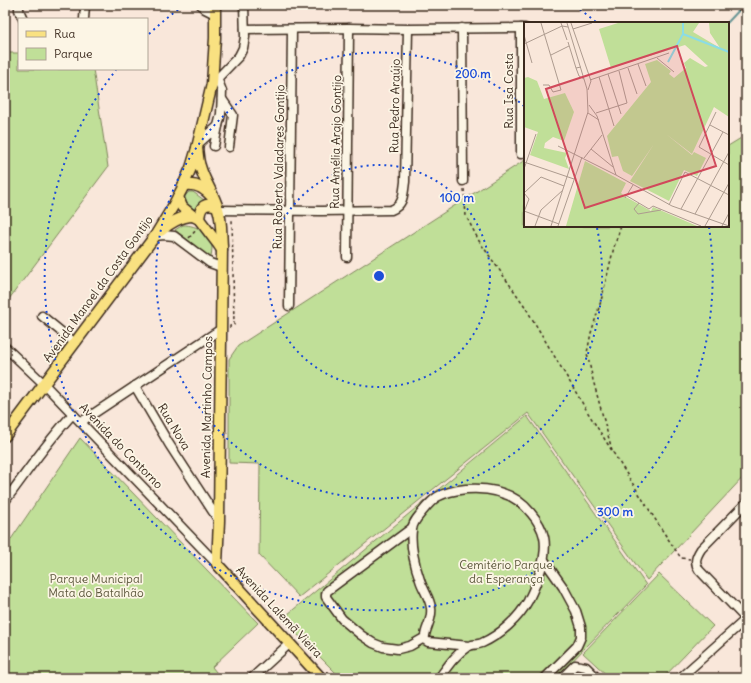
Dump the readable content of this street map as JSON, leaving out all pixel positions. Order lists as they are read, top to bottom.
{
  "streets": {
    "main road": ["Avenida Manoel da Costa Gontijo", "Avenida Martinho Campos", "Avenida Lalemã Vieira"],
    "street": [
      "Rua Isa Costa",
      "Rua Pedro Araújo",
      "Rua Amélia Arajo Gontijo",
      "Rua Roberto Valadares Gontijo",
      "Rua Nova",
      "Avenida do Contorno"
    ]
  },
  "crossings": [
    ["Rua Pedro Araújo", "Rua Amélia Arajo Gontijo"],
    ["Avenida Manoel da Costa Gontijo", "Avenida Martinho Campos"],
    ["Avenida Manoel da Costa Gontijo", "Avenida do Contorno"],
    ["Avenida Martinho Campos", "Rua Nova"],
    ["Avenida Martinho Campos", "Avenida do Contorno"],
    ["Avenida Martinho Campos", "Avenida Lalemã Vieira"],
    ["Avenida do Contorno", "Avenida Lalemã Vieira"]
  ],
  "parks": ["Cemitério Parque da Esperança", "Parque Municipal Mata do Batalhão"],
  "legend": ["Rua", "Parque"],
  "rings": ["200 m", "100 m", "300 m"]
}
